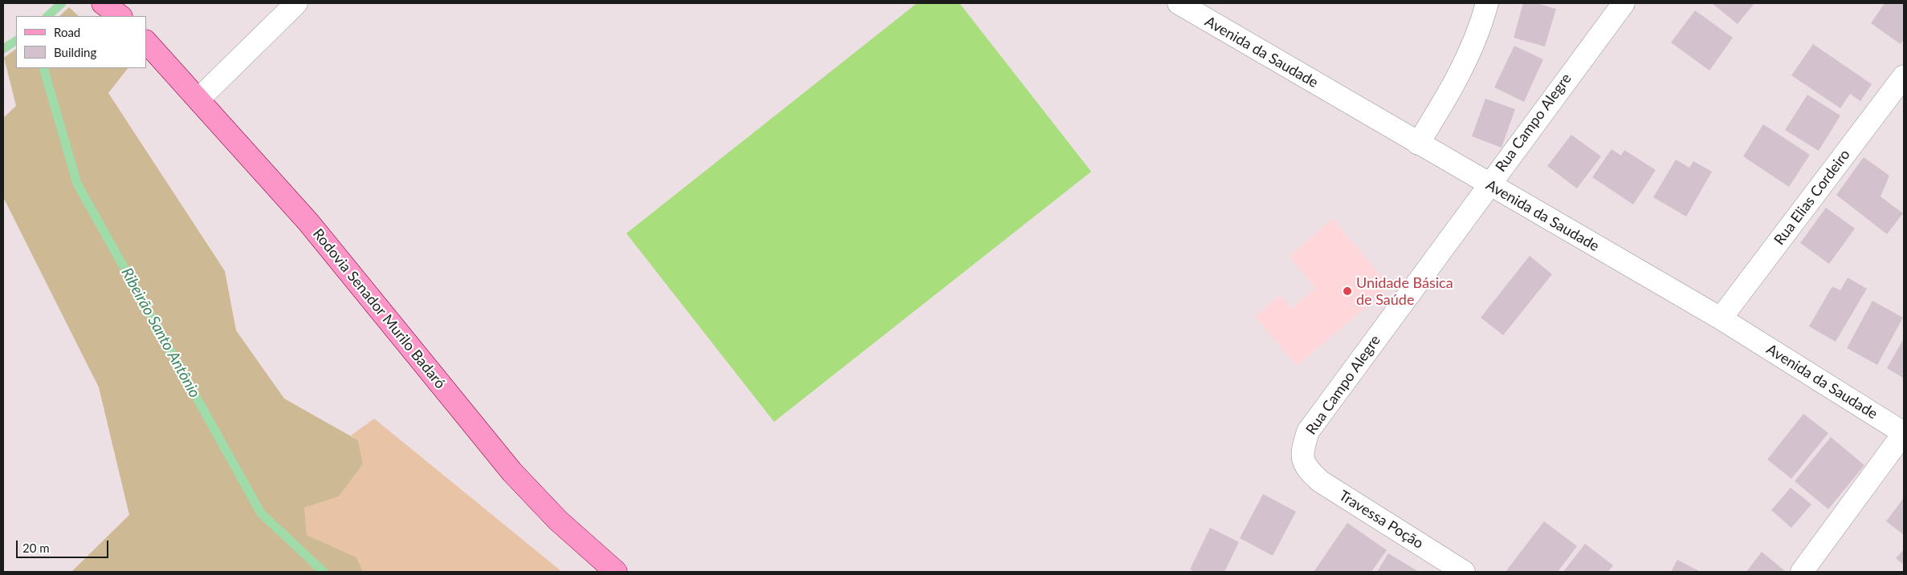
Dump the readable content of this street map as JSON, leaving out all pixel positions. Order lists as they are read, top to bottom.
{
  "streets": {
    "main road": ["Rodovia Senador Murilo Badaró"],
    "street": [
      "Avenida da Saudade",
      "Rua Campo Alegre",
      "Rua Elias Cordeiro",
      "Travessa Poção"
    ]
  },
  "crossings": [
    ["Avenida da Saudade", "Rua Campo Alegre"],
    ["Avenida da Saudade", "Rua Elias Cordeiro"],
    ["Rua Campo Alegre", "Travessa Poção"]
  ],
  "water": ["Ribeirão Santo Antônio"],
  "places": ["Unidade Básica de Saúde"],
  "legend": ["Road", "Building"],
  "scale_bar": "20 m"
}
